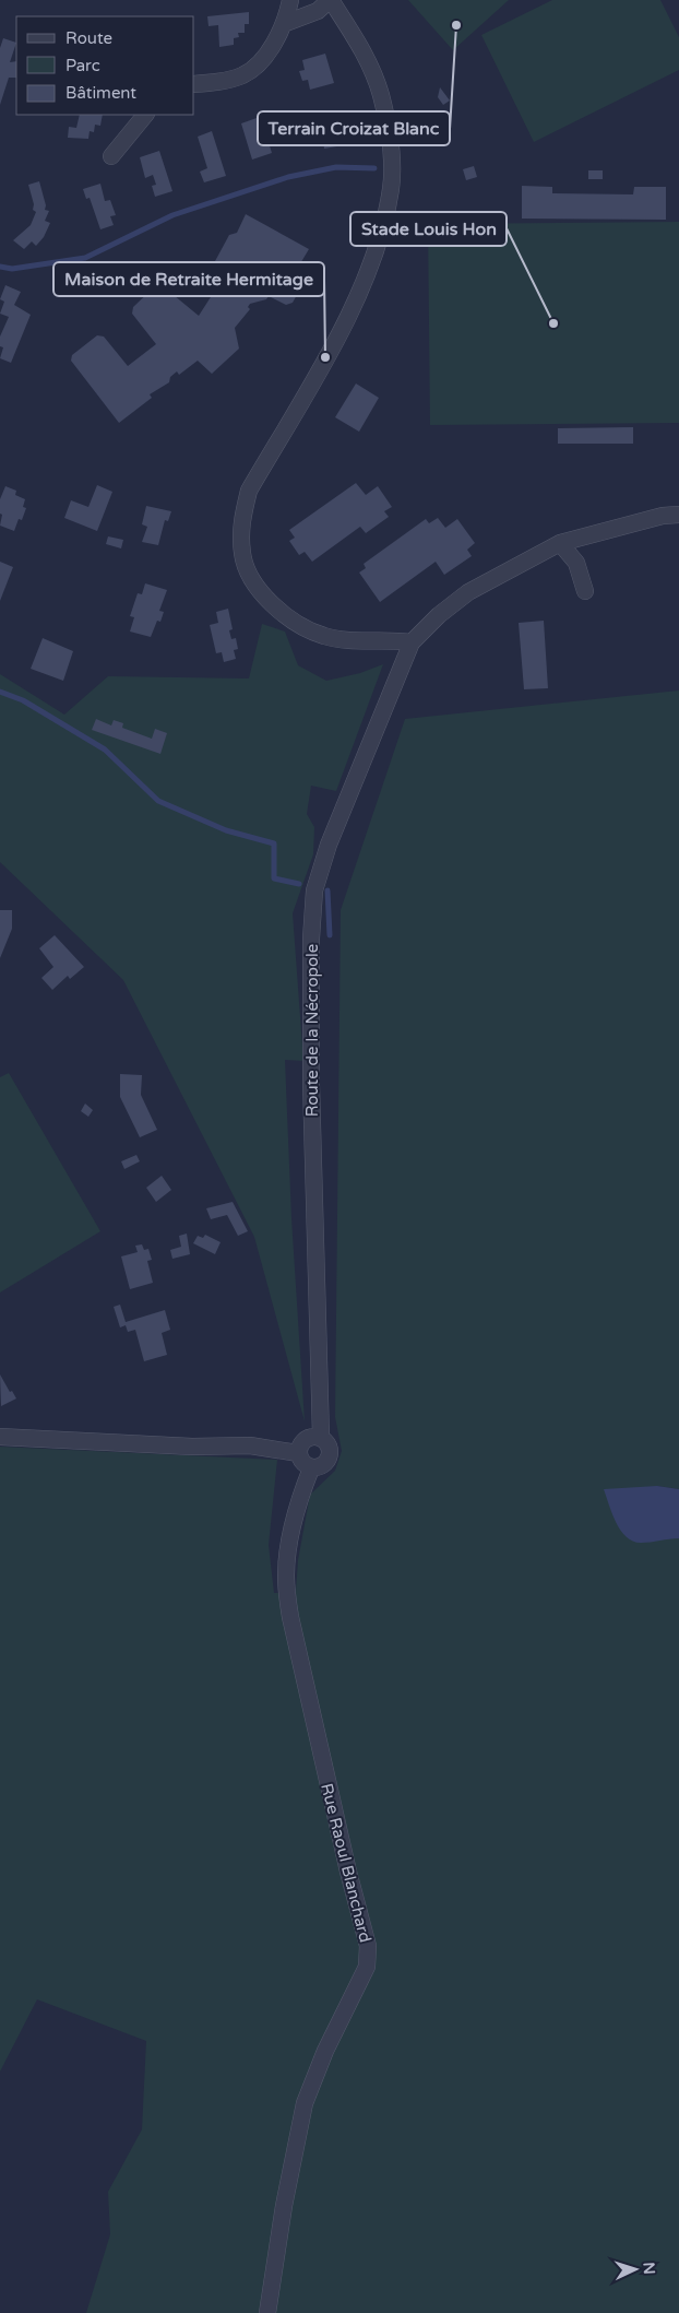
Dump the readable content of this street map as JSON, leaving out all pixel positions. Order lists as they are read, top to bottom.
{
  "streets": {
    "street": ["Route de la Nécropole", "Rue Raoul Blanchard"]
  },
  "crossings": [
    ["Route de la Nécropole", "Rue Raoul Blanchard"]
  ],
  "places": ["Terrain Croizat Blanc", "Stade Louis Hon", "Maison de Retraite Hermitage"],
  "legend": ["Route", "Parc", "Bâtiment"],
  "north": "right"
}
